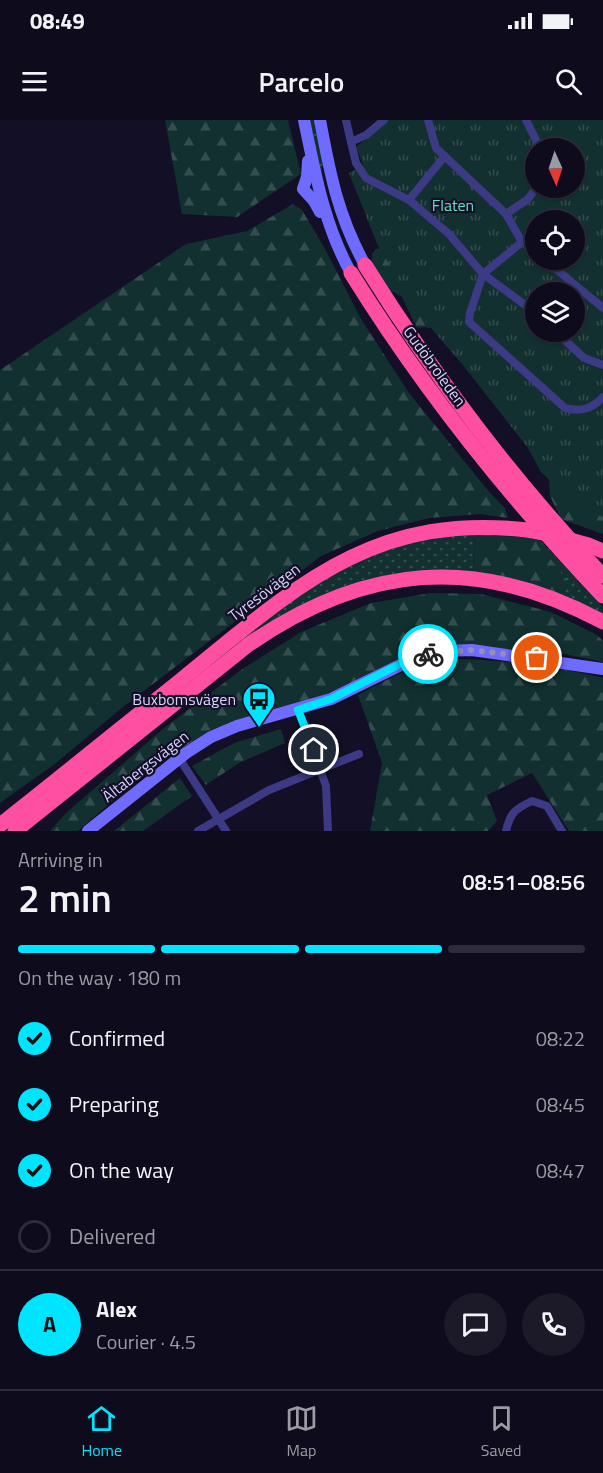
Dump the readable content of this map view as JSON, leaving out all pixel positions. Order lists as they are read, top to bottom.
{
  "streets": {
    "highway": ["Gudöbroleden", "Tyresövägen"],
    "street": ["Ältabergsvägen"]
  },
  "parks": ["Flaten"],
  "places": {
    "bus stop": ["Buxbomsvägen"]
  },
  "north": "bottom",
  "page": {
    "status": "08:49",
    "header": "Parcelo",
    "heading": ["2 min", "Arriving in", "08:51–08:56"],
    "panel": ["Alex", "Courier · 4.5"],
    "bar": "On the way · 180 m",
    "list": [
      ["Confirmed", "08:22"],
      ["Preparing", "08:45"],
      ["On the way", "08:47"],
      "Delivered"
    ],
    "round": "A",
    "tabs": ["Home", "Map", "Saved"]
  }
}
